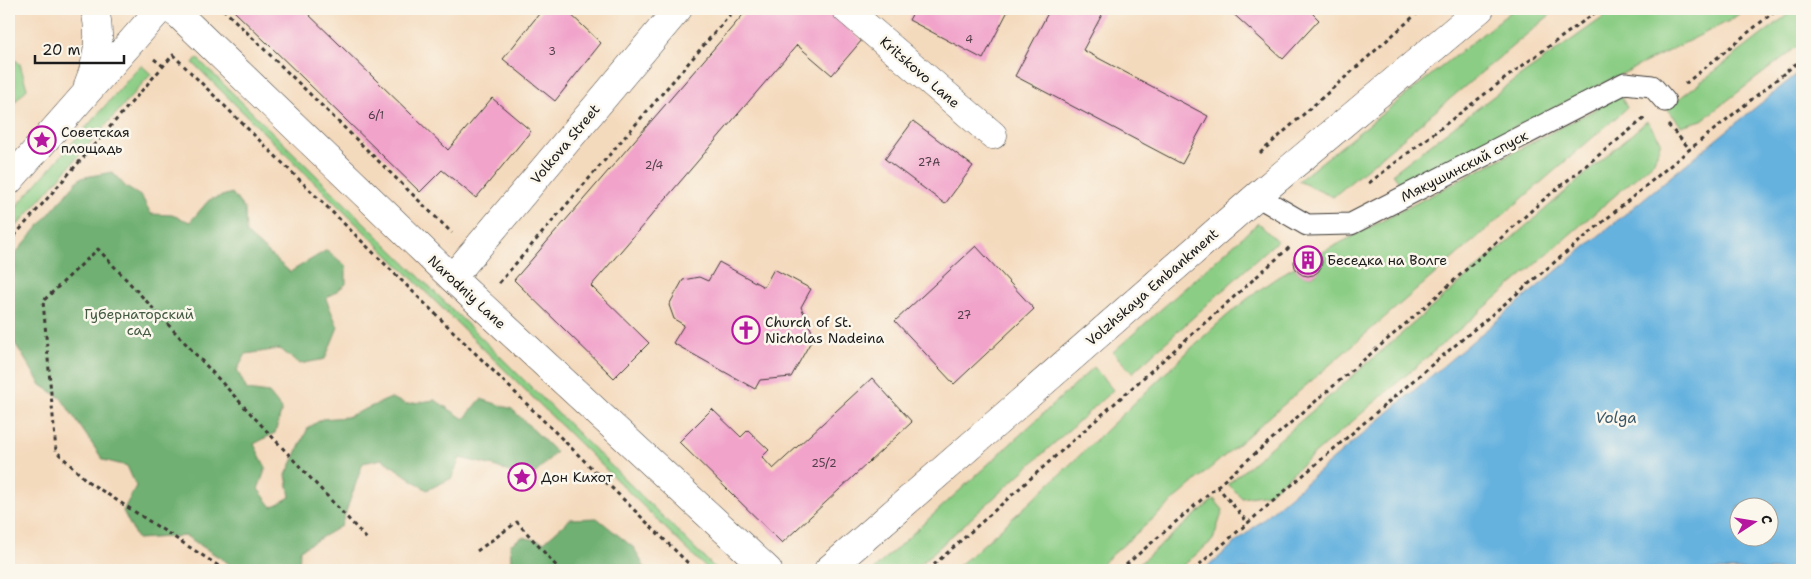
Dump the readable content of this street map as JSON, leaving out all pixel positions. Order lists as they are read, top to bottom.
{
  "streets": {
    "street": [
      "Kritskovo Lane",
      "Volkova Street",
      "Мякушинский спуск",
      "Volzhskaya Embankment",
      "Narodniy Lane"
    ]
  },
  "crossings": [
    ["Volkova Street", "Narodniy Lane"],
    ["Мякушинский спуск", "Volzhskaya Embankment"]
  ],
  "water": ["Volga"],
  "parks": ["Губернаторский сад"],
  "places": {
    "place": ["Советская площадь", "Дон Кихот"],
    "building": ["Беседка на Волге"],
    "church": ["Church of St. Nicholas Nadeina"]
  },
  "house_numbers": [
    "4",
    "3",
    "6/1",
    "27А",
    "2/4",
    "27",
    "25/2"
  ],
  "scale_bar": "20 m",
  "north": "right"
}
